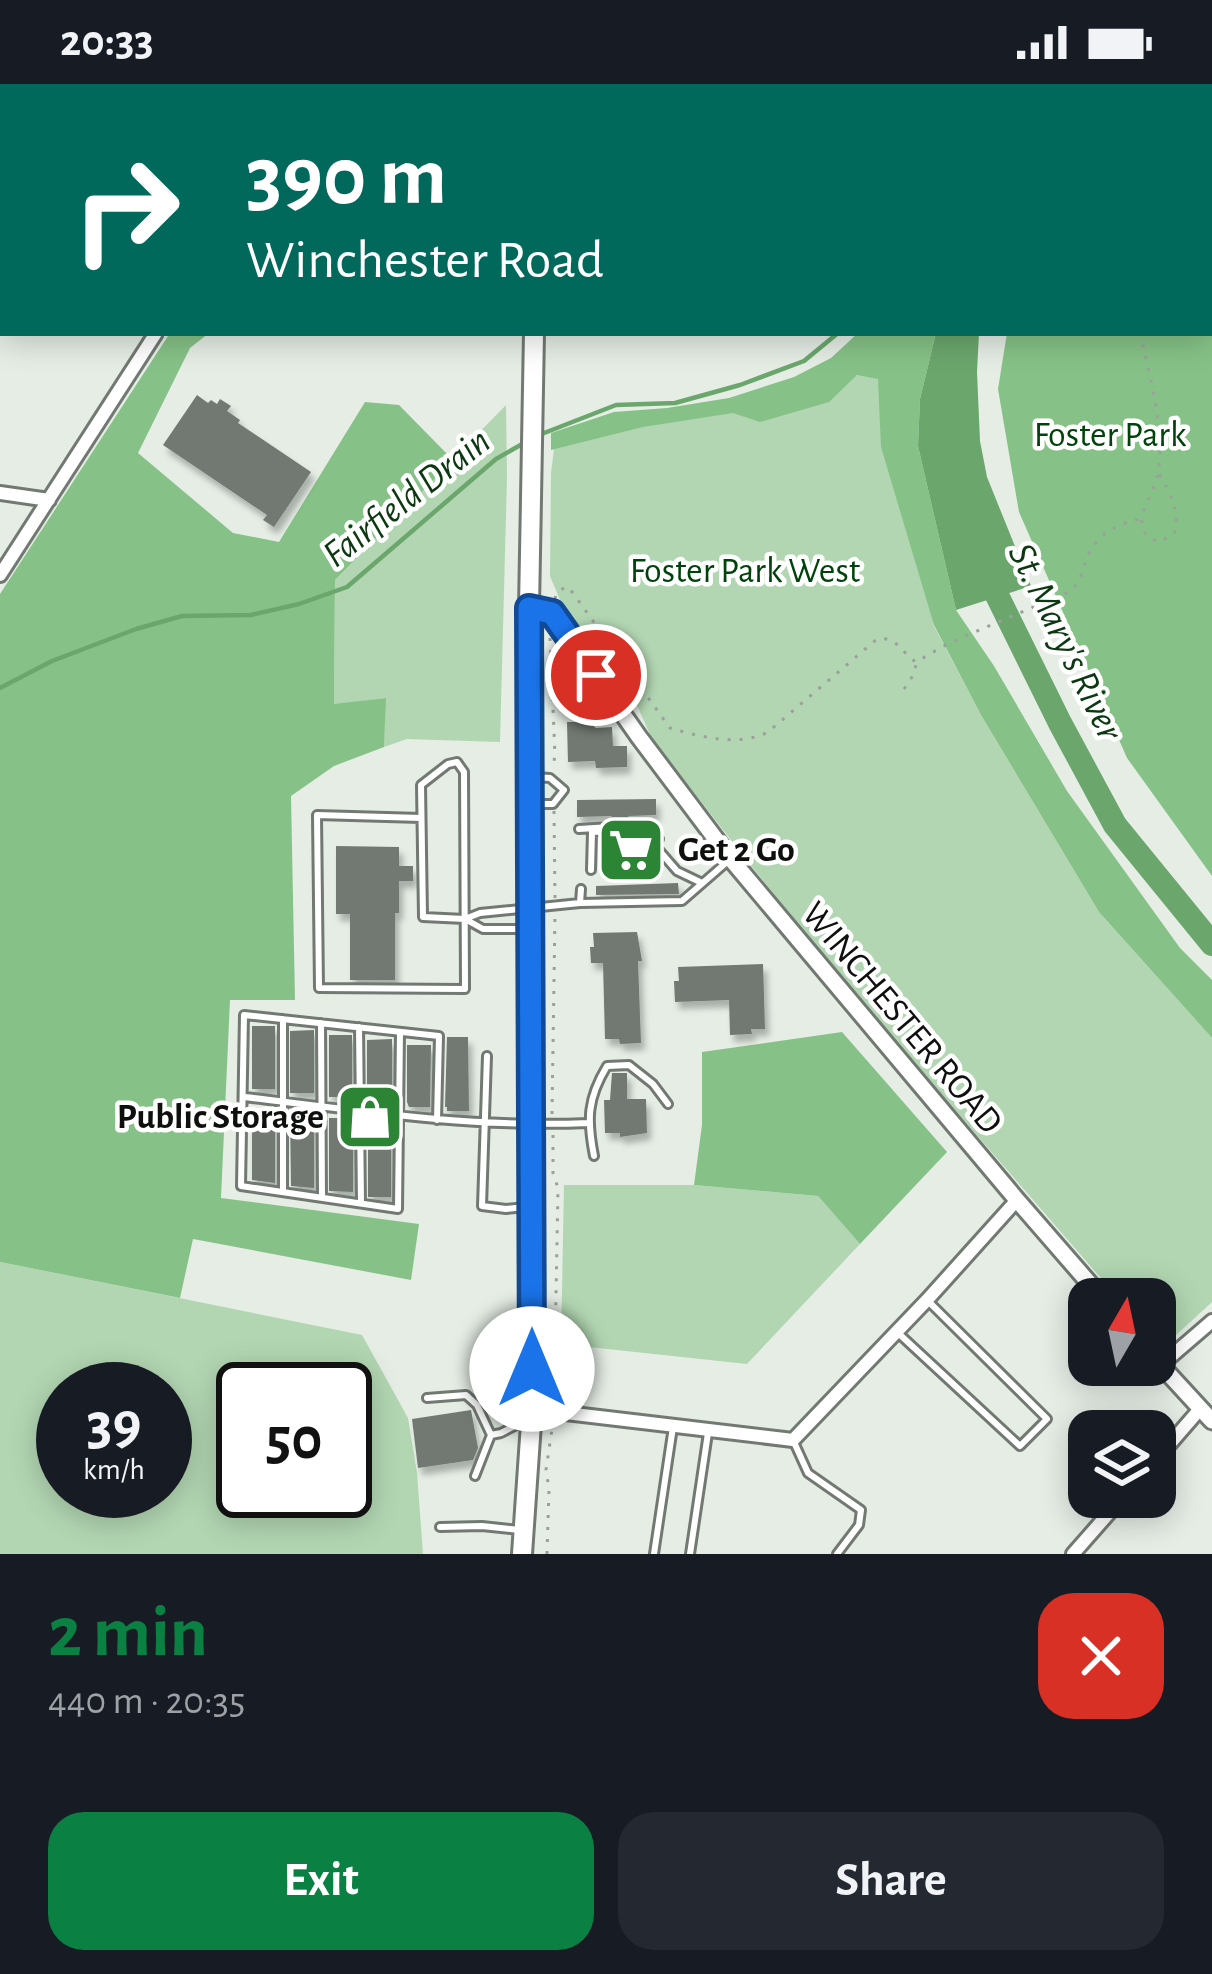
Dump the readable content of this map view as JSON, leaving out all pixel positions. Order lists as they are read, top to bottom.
{
  "streets": {
    "street": ["WINCHESTER ROAD"]
  },
  "water": ["Fairfield Drain", "St. Mary's River"],
  "parks": ["Foster Park", "Foster Park West"],
  "places": {
    "supermarket": ["Get 2 Go"],
    "shop": ["Public Storage"]
  },
  "north": "top",
  "page": {
    "status": "20:33",
    "turn": ["390 m", "Winchester Road"],
    "speed": "39 km/h",
    "limit": "50",
    "heading": ["2 min", "440 m · 20:35"],
    "buttons": ["Exit", "Share"]
  }
}
